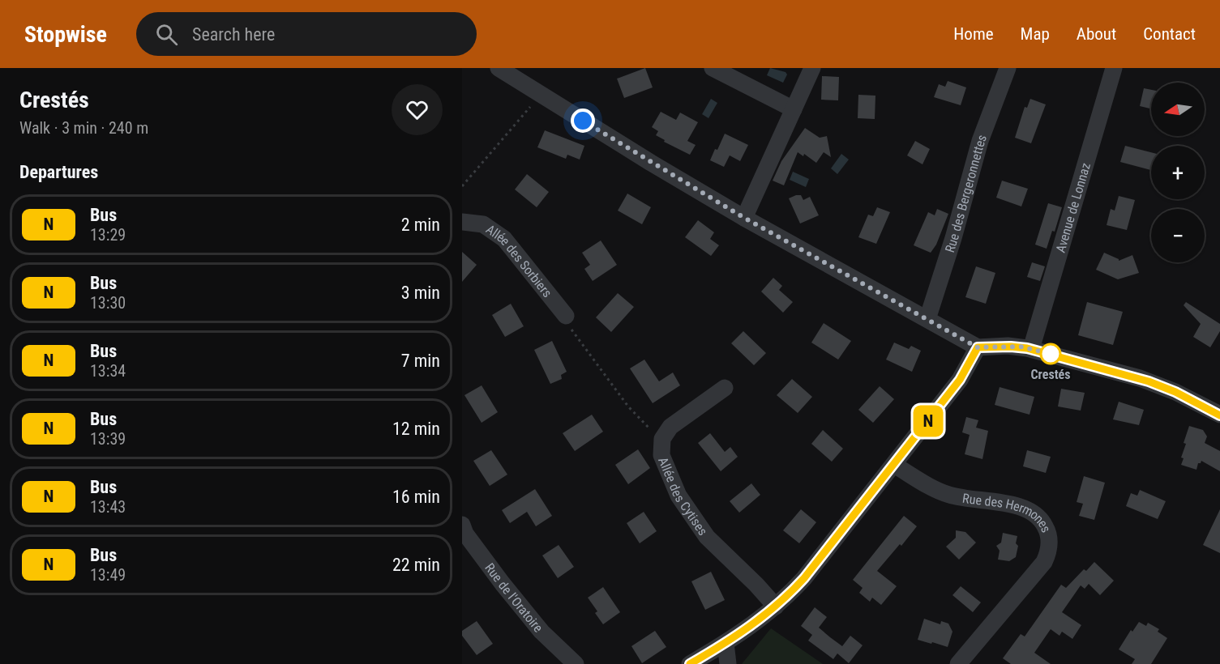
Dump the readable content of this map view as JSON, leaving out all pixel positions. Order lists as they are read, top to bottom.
{
  "streets": {
    "street": [
      "Rue des Bergeronnettes",
      "Avenue de Lonnaz",
      "Allée des Sorbiers",
      "Allée des Cytises",
      "Rue des Hermones",
      "Rue de l'Oratoire"
    ]
  },
  "places": ["Crestés"],
  "lines": ["bus line N"],
  "north": "left",
  "page": {
    "header": "Stopwise",
    "search": "Search here",
    "nav": [
      "Home",
      "Map",
      "About",
      "Contact"
    ],
    "heading": [
      ["Crestés", "Walk · 3 min · 240 m"],
      "Departures"
    ],
    "on_map": "N",
    "map_buttons": ["+", "−"],
    "list": [
      {
        "mark": "N",
        "name": "Bus",
        "note": "13:29",
        "value": "2 min"
      },
      {
        "mark": "N",
        "name": "Bus",
        "note": "13:30",
        "value": "3 min"
      },
      {
        "mark": "N",
        "name": "Bus",
        "note": "13:34",
        "value": "7 min"
      },
      {
        "mark": "N",
        "name": "Bus",
        "note": "13:39",
        "value": "12 min"
      },
      {
        "mark": "N",
        "name": "Bus",
        "note": "13:43",
        "value": "16 min"
      },
      {
        "mark": "N",
        "name": "Bus",
        "note": "13:49",
        "value": "22 min"
      }
    ]
  }
}
